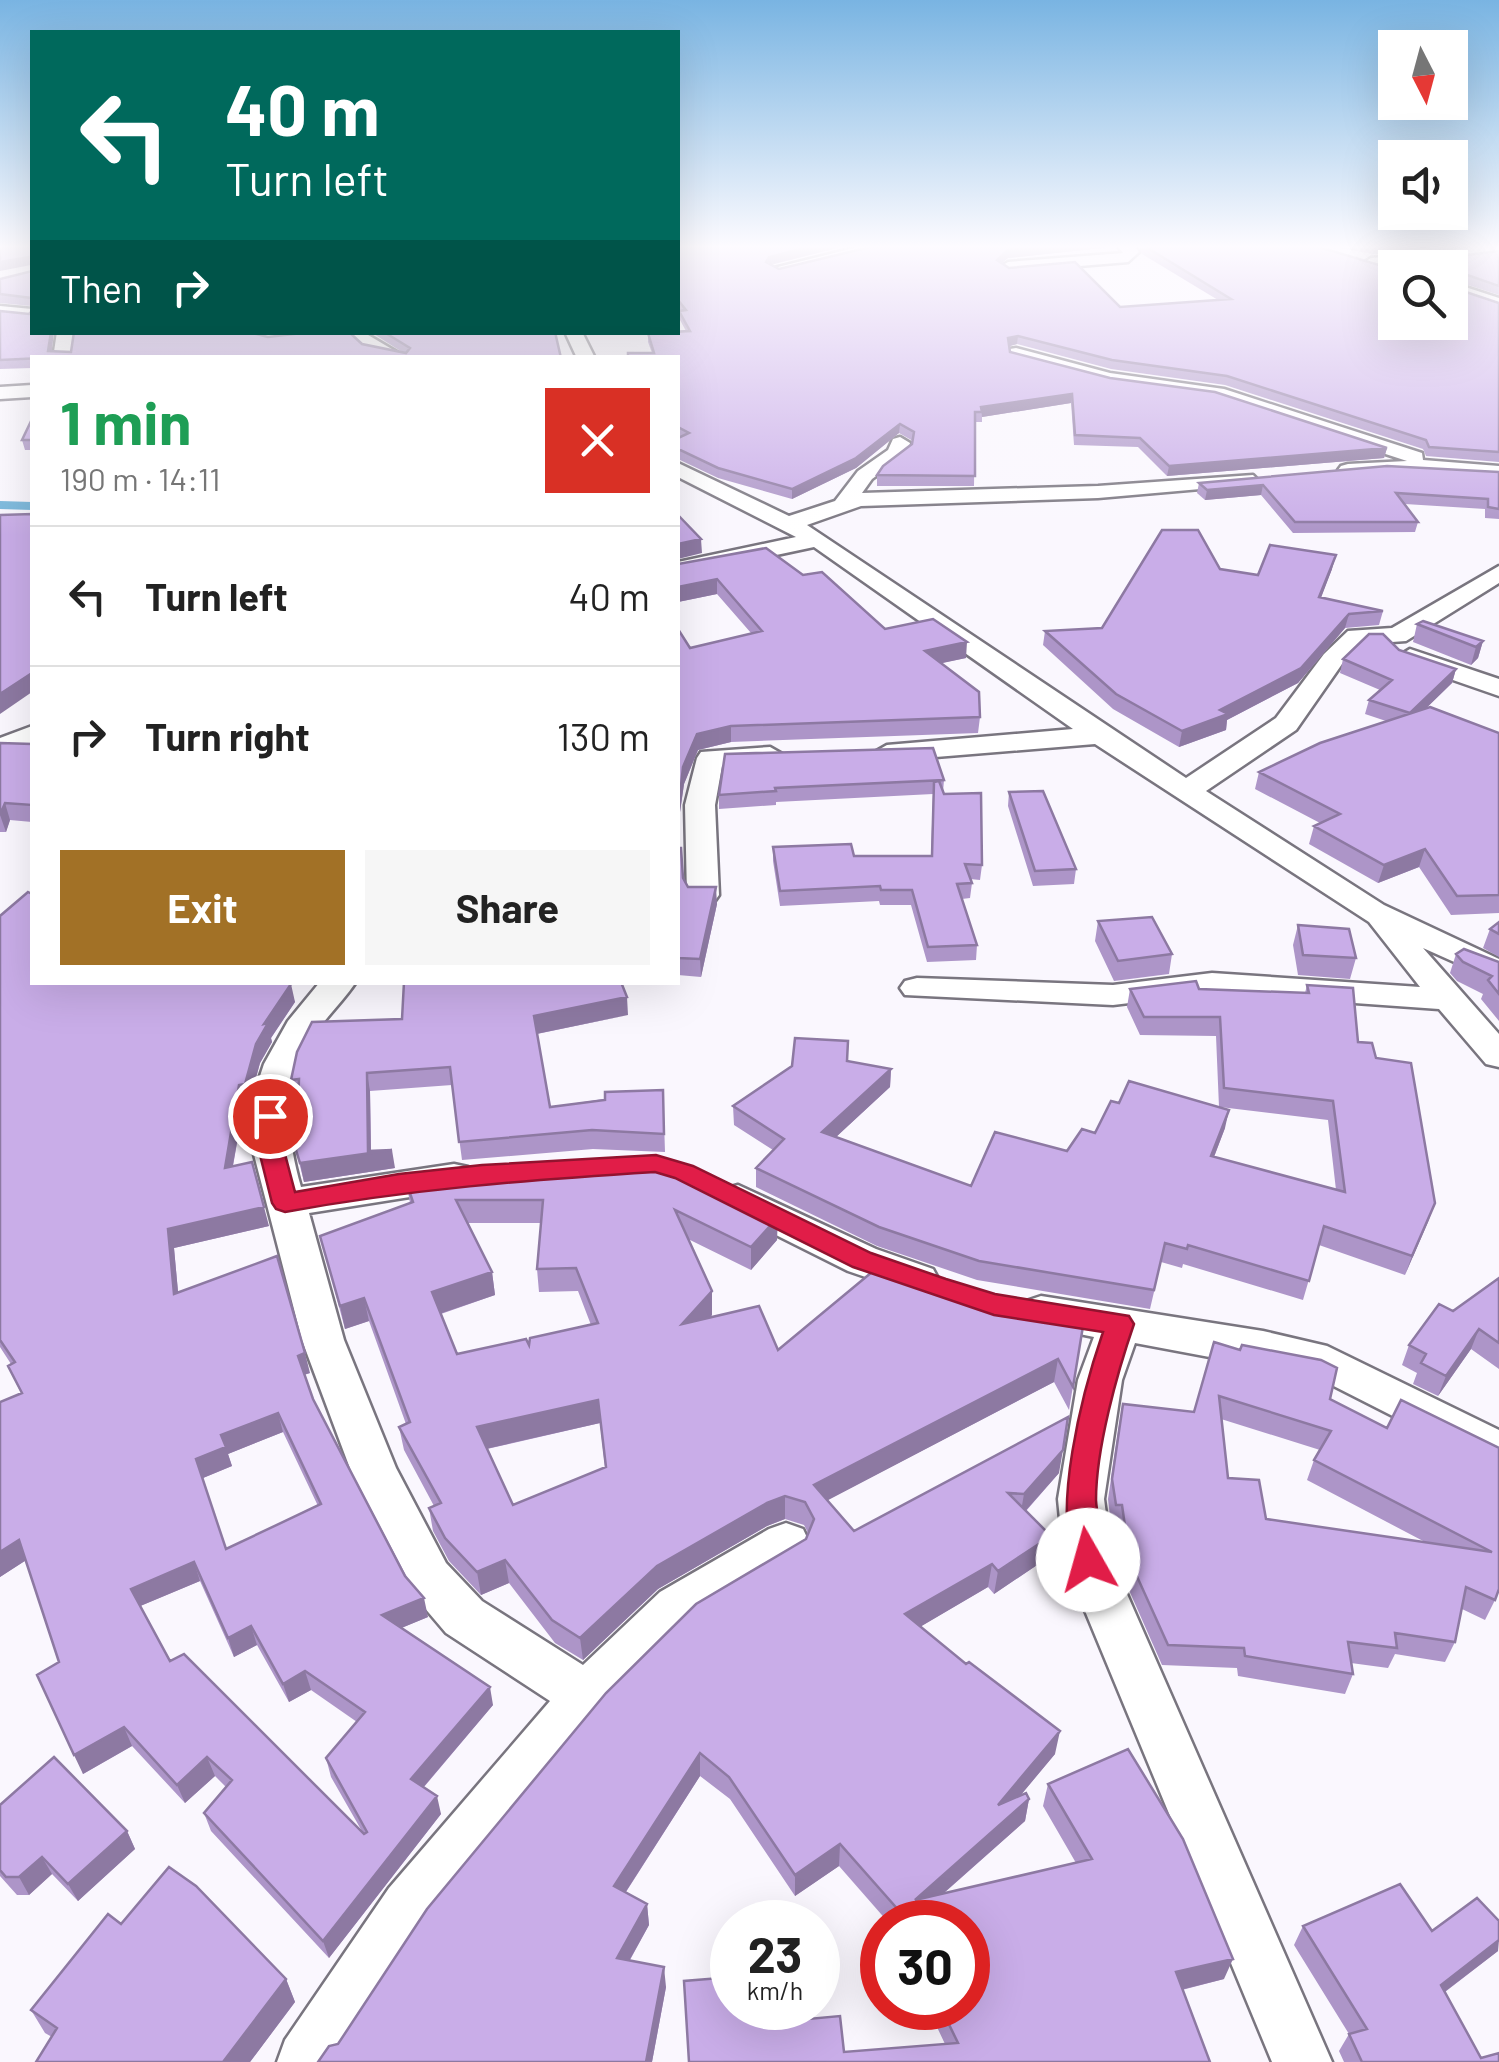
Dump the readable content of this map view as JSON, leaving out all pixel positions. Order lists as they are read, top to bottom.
{
  "north": "bottom",
  "page": {
    "turn": ["40 m", "Turn left"],
    "then": "Then",
    "heading": ["1 min", "190 m · 14:11"],
    "list": [
      {
        "name": "Turn left",
        "value": "40 m"
      },
      {
        "name": "Turn right",
        "value": "130 m"
      }
    ],
    "buttons": ["Exit", "Share"],
    "speed": "23 km/h",
    "limit": "30"
  }
}
